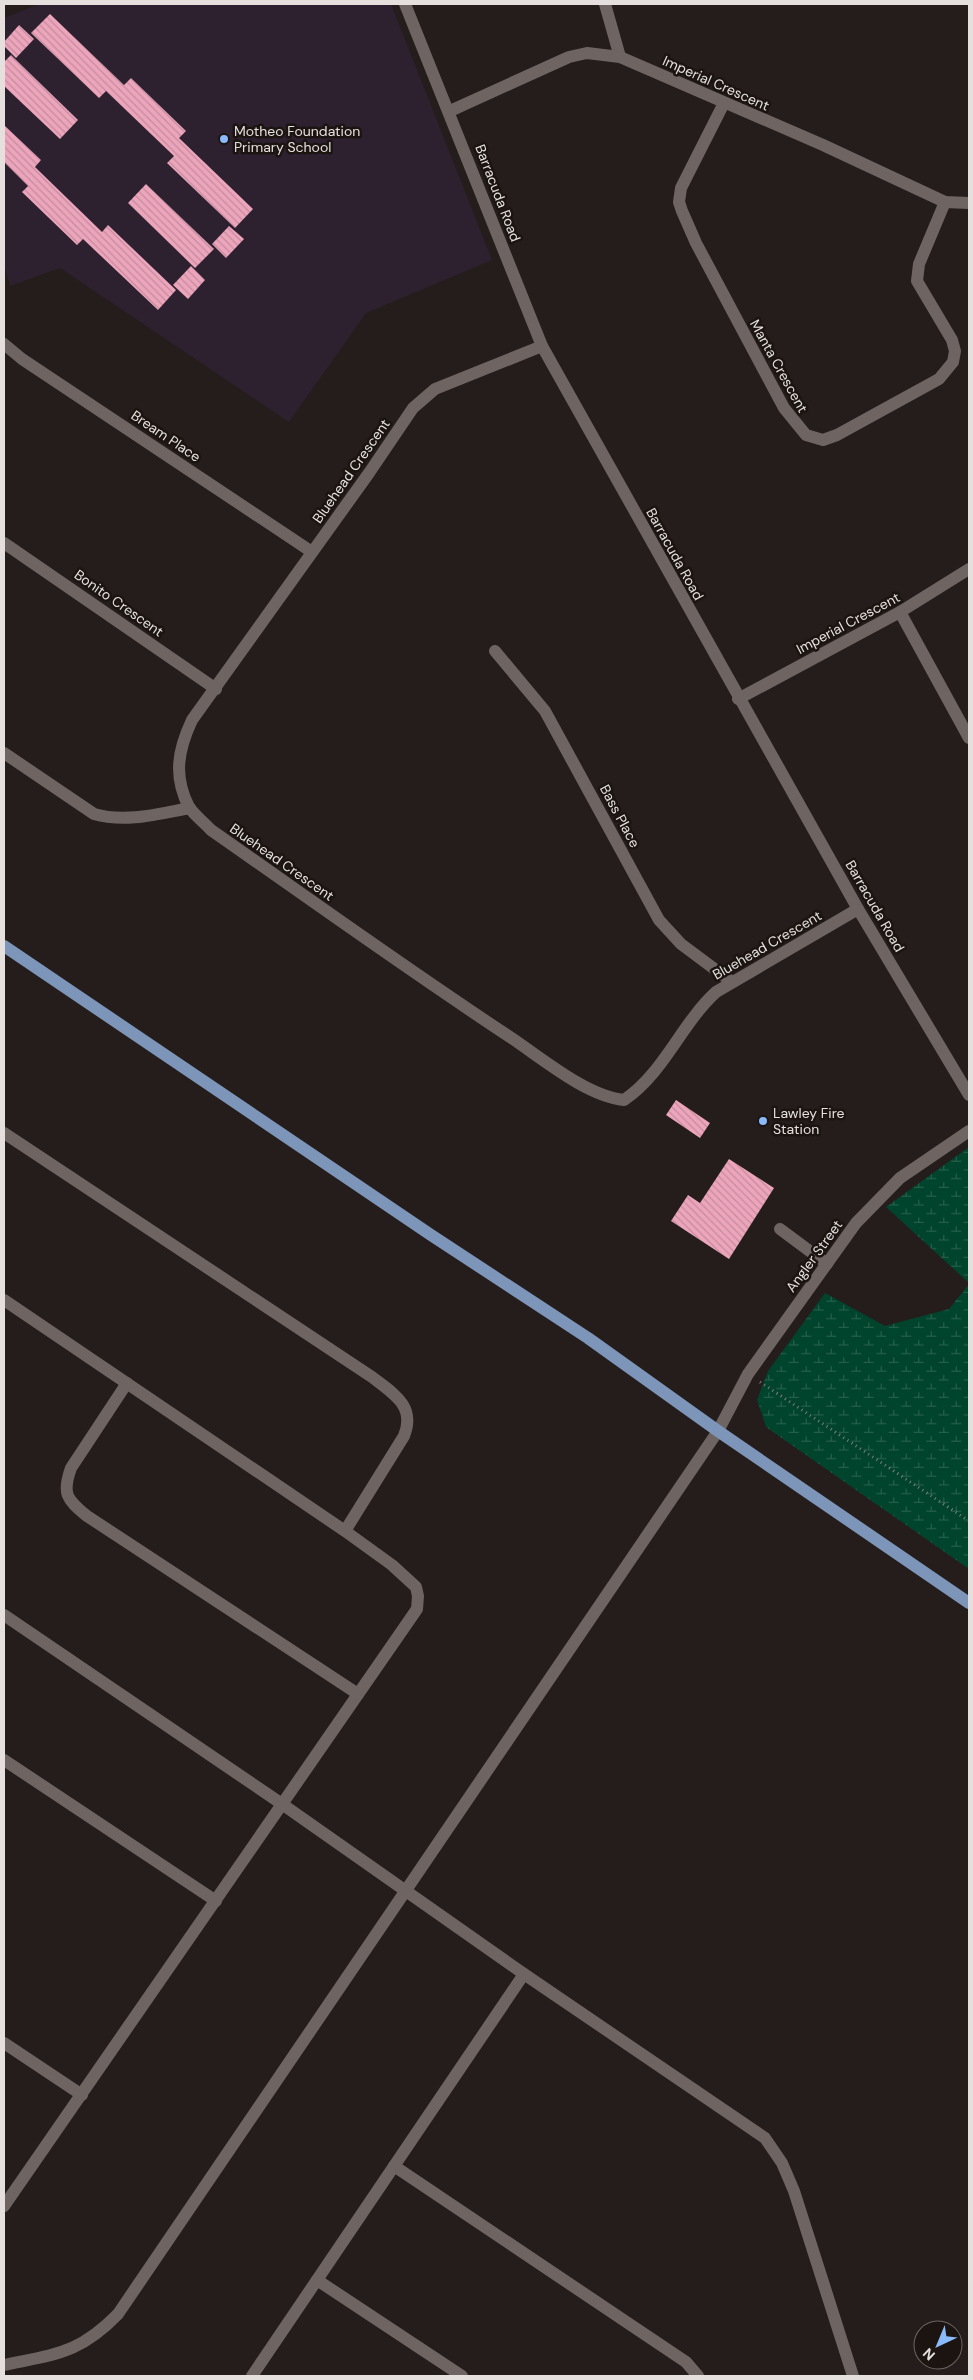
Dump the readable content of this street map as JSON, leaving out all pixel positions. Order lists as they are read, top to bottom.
{
  "streets": {
    "street": [
      "Imperial Crescent",
      "Barracuda Road",
      "Manta Crescent",
      "Bream Place",
      "Bluehead Crescent",
      "Bonito Crescent",
      "Bass Place",
      "Angler Street"
    ]
  },
  "crossings": [
    ["Imperial Crescent", "Barracuda Road"],
    ["Imperial Crescent", "Manta Crescent"],
    ["Barracuda Road", "Bluehead Crescent"],
    ["Bream Place", "Bluehead Crescent"],
    ["Bluehead Crescent", "Bonito Crescent"],
    ["Bluehead Crescent", "Bass Place"]
  ],
  "places": ["Motheo Foundation Primary School", "Lawley Fire Station"],
  "north": "bottom left"
}
